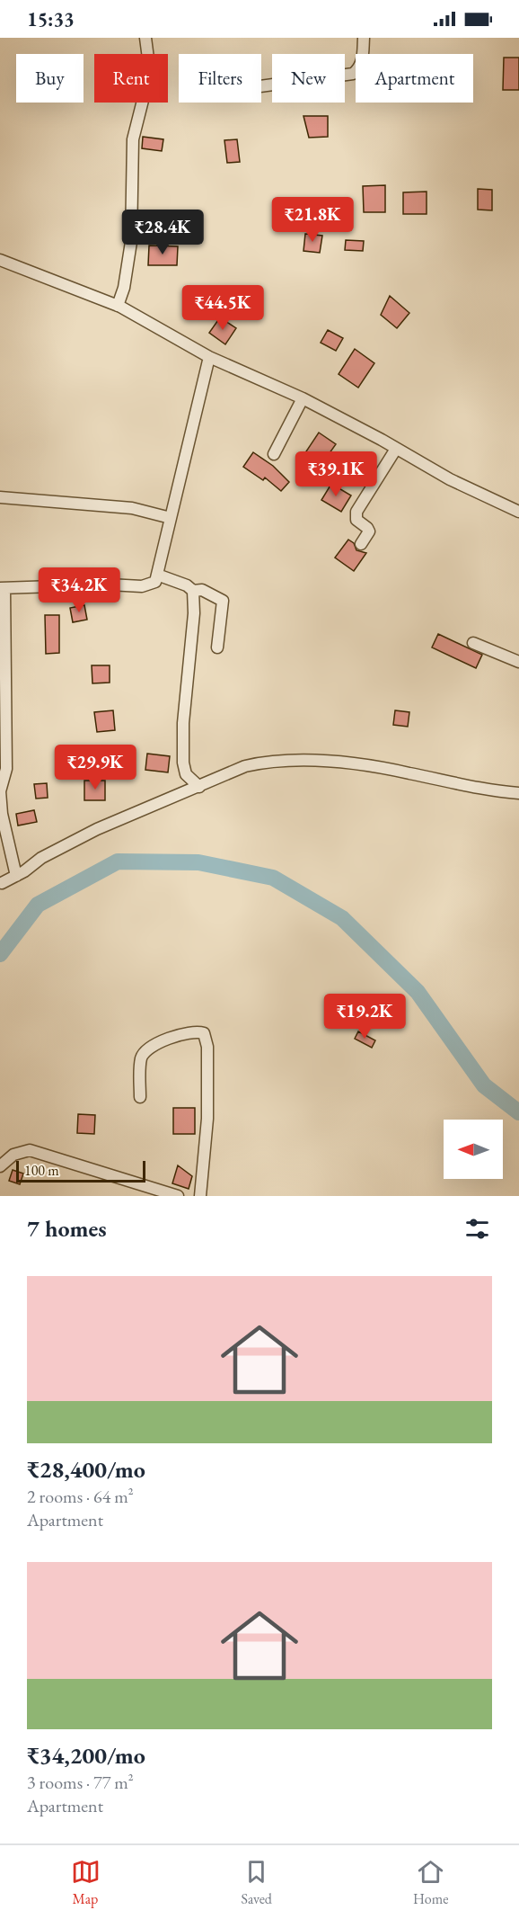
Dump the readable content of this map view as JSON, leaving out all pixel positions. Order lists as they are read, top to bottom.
{
  "scale_bar": "100 m",
  "north": "left",
  "page": {
    "status": "15:33",
    "chip": [
      "Buy",
      "Rent",
      "Filters",
      "New",
      "Apartment"
    ],
    "price": [
      "₹21.8K",
      "₹28.4K",
      "₹44.5K",
      "₹39.1K",
      "₹34.2K",
      "₹29.9K",
      "₹19.2K"
    ],
    "scale": "100 m",
    "heading": "7 homes",
    "list": [
      {
        "name": "₹28,400/mo",
        "note": "2 rooms · 64 m² · Apartment"
      },
      {
        "name": "₹34,200/mo",
        "note": "3 rooms · 77 m² · Apartment"
      }
    ],
    "tabs": ["Map", "Saved", "Home"]
  }
}
